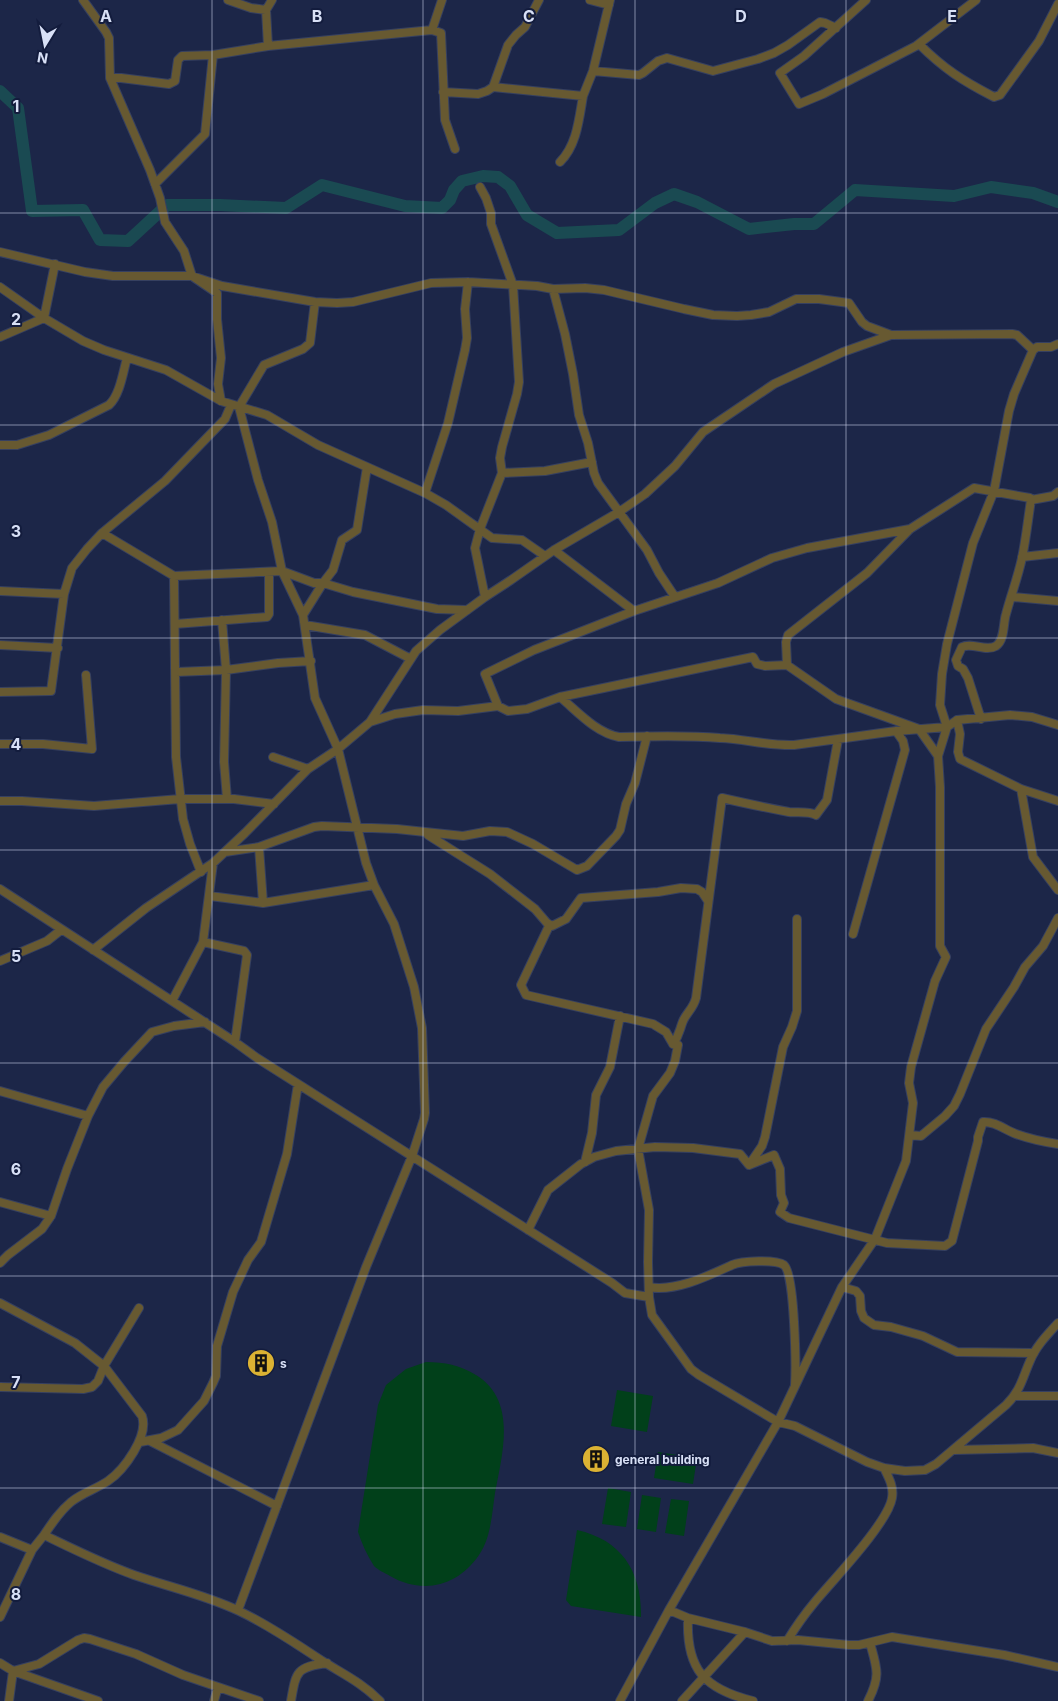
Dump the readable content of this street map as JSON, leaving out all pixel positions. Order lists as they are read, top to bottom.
{
  "places": {
    "building": ["s", "general building"]
  },
  "north": "bottom",
  "grid": {
    "columns": [
      "A",
      "B",
      "C",
      "D",
      "E"
    ],
    "rows": [
      "1",
      "2",
      "3",
      "4",
      "5",
      "6",
      "7",
      "8"
    ]
  }
}
